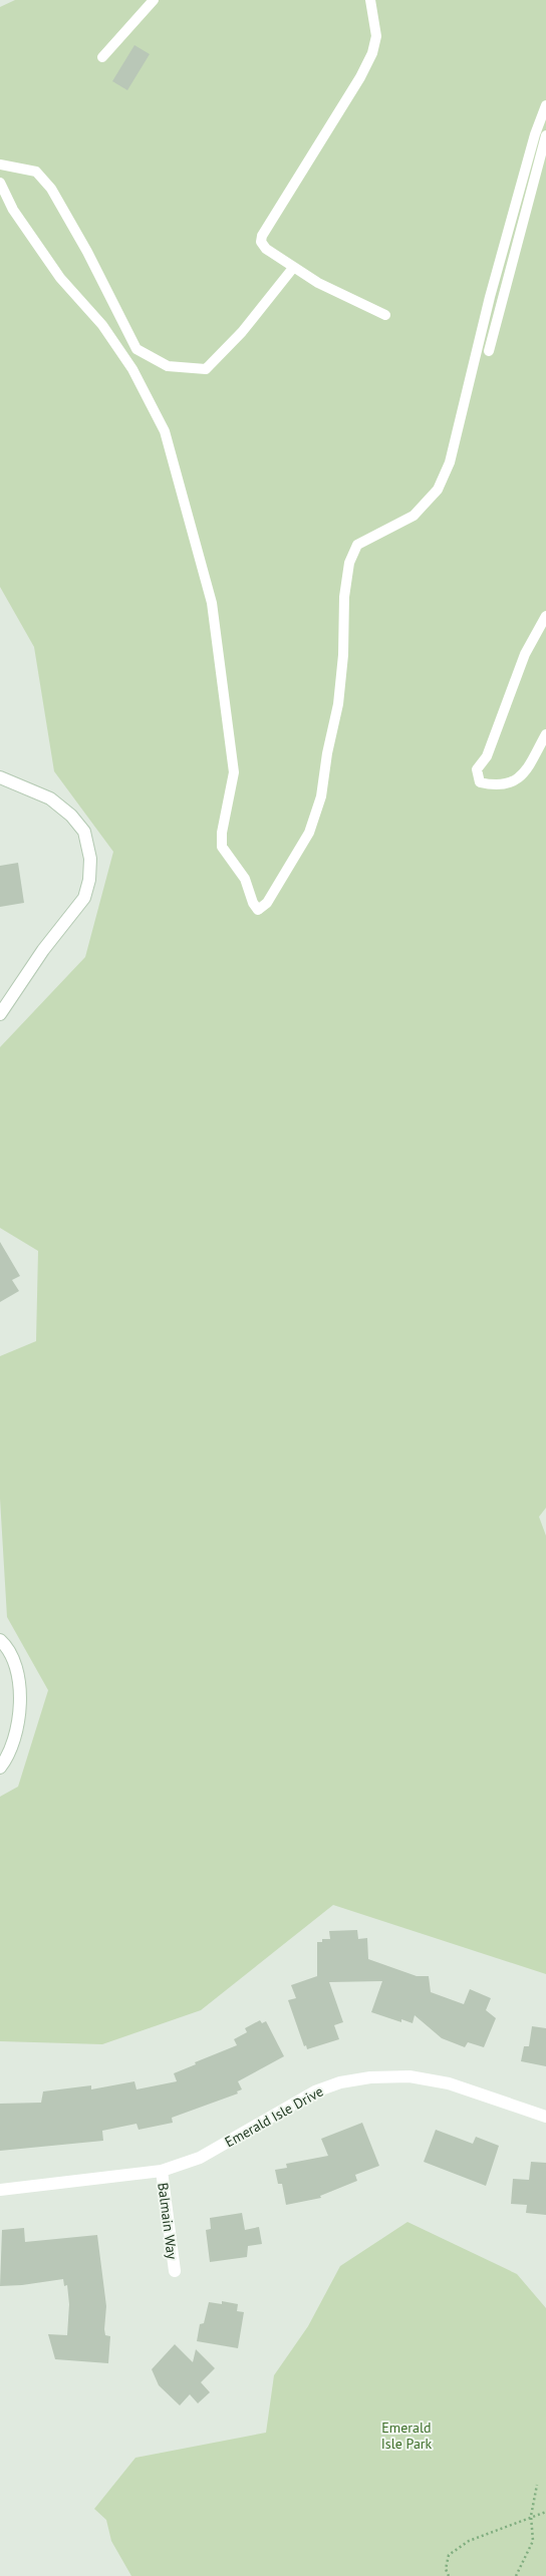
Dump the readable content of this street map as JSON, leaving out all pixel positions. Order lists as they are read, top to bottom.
{
  "streets": {
    "street": ["Emerald Isle Drive", "Balmain Way"]
  },
  "crossings": [
    ["Emerald Isle Drive", "Balmain Way"]
  ],
  "parks": ["Emerald Isle Park"]
}
